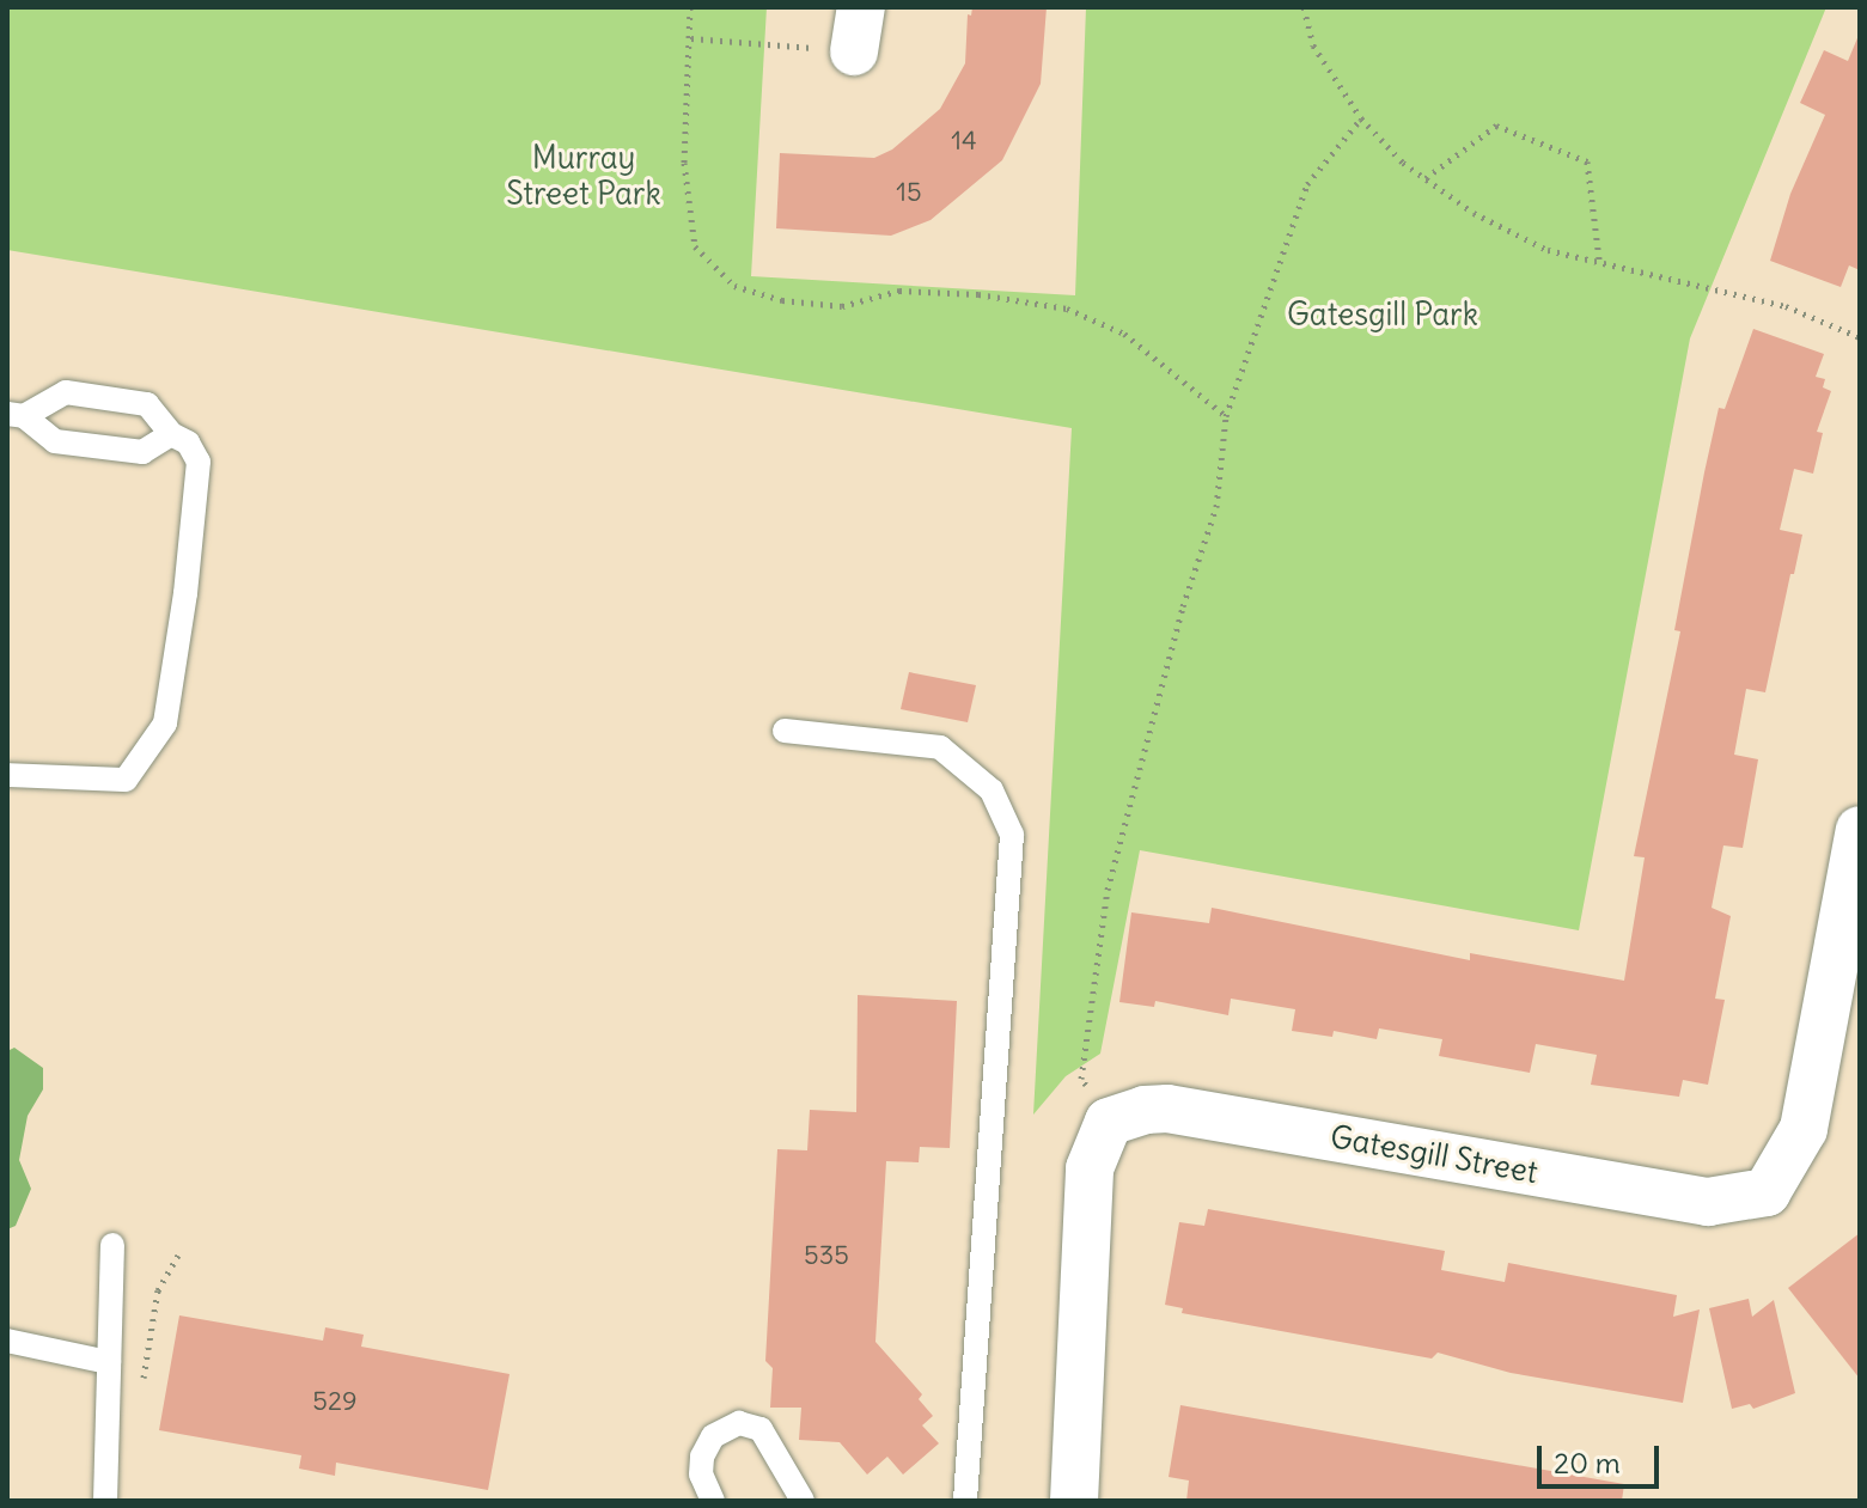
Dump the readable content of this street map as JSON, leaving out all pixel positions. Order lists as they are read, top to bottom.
{
  "streets": {
    "street": ["Gatesgill Street"]
  },
  "parks": ["Murray Street Park", "Gatesgill Park"],
  "house_numbers": [
    "14",
    "15",
    "535",
    "529"
  ],
  "scale_bar": "20 m"
}
